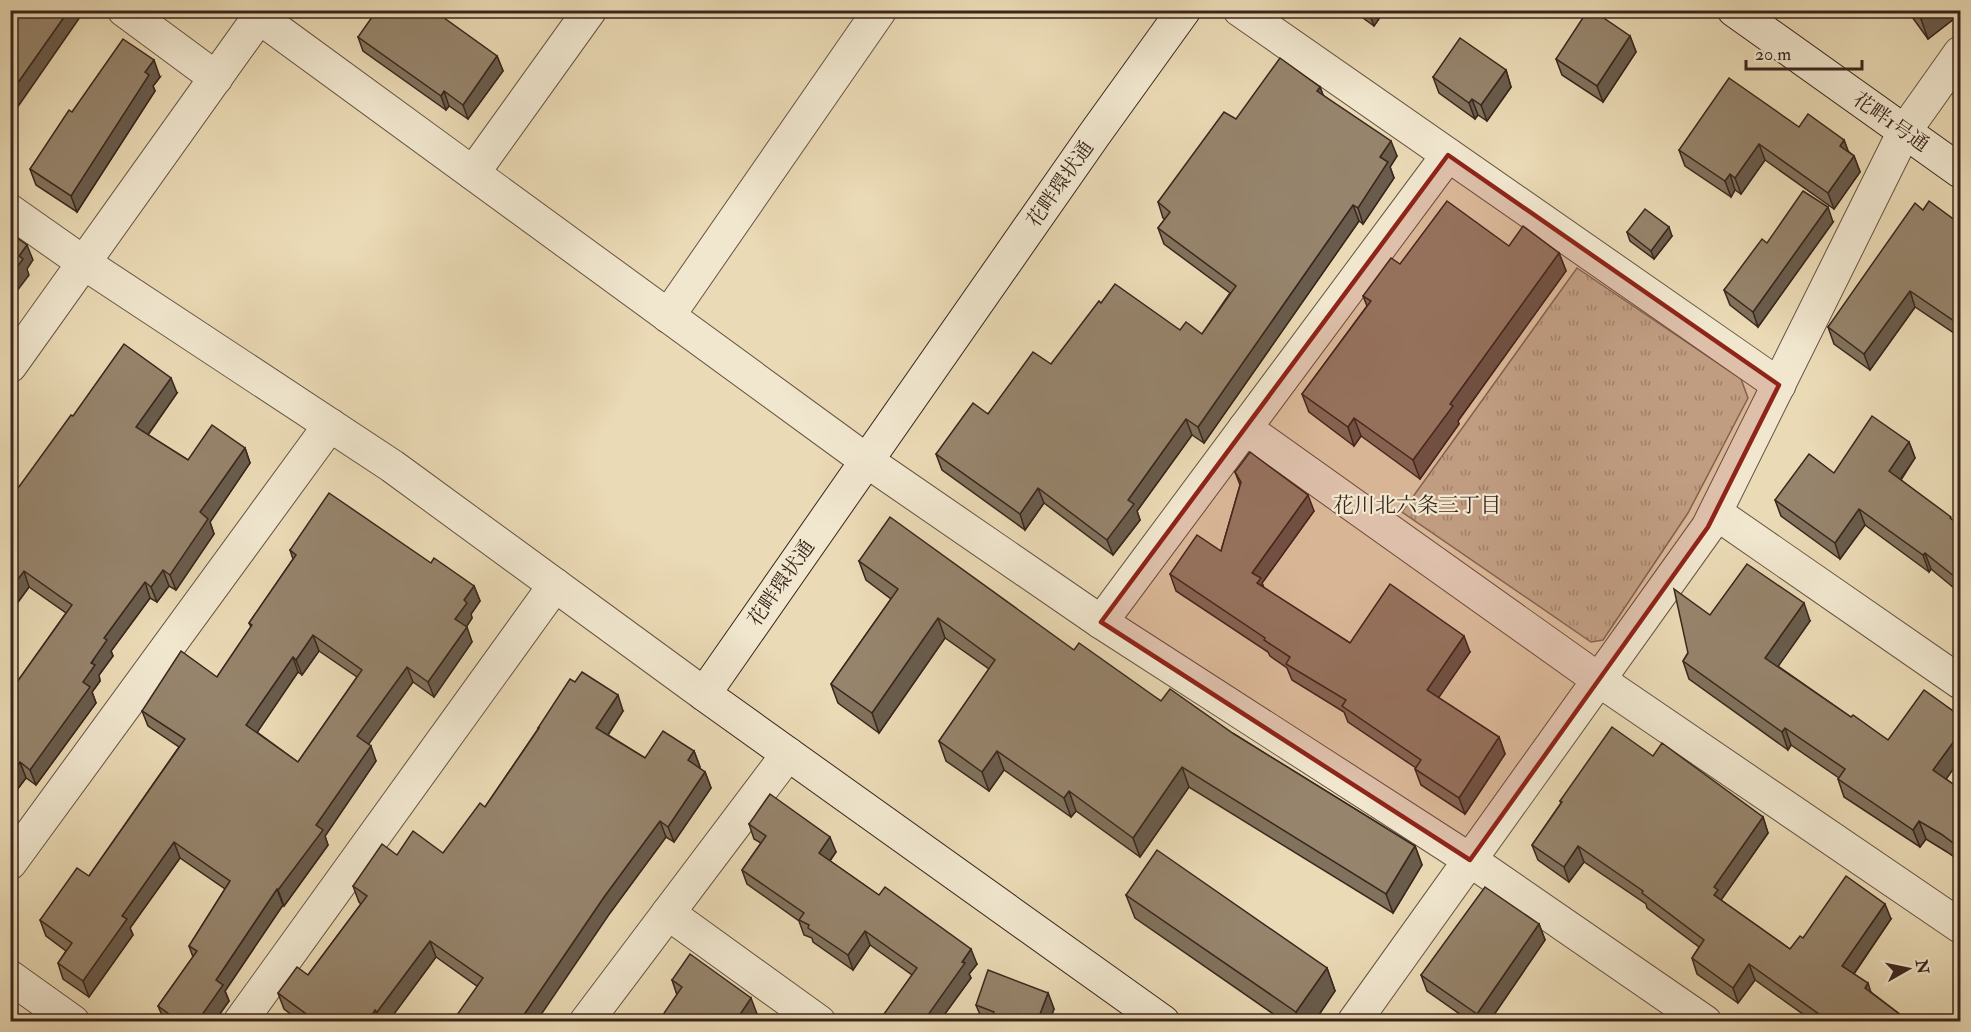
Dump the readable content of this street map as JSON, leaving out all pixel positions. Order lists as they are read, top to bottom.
{
  "streets": {
    "street": ["花畔1号通", "花畔環状通"]
  },
  "districts": ["花川北六条三丁目"],
  "scale_bar": "20 m",
  "north": "right"
}
